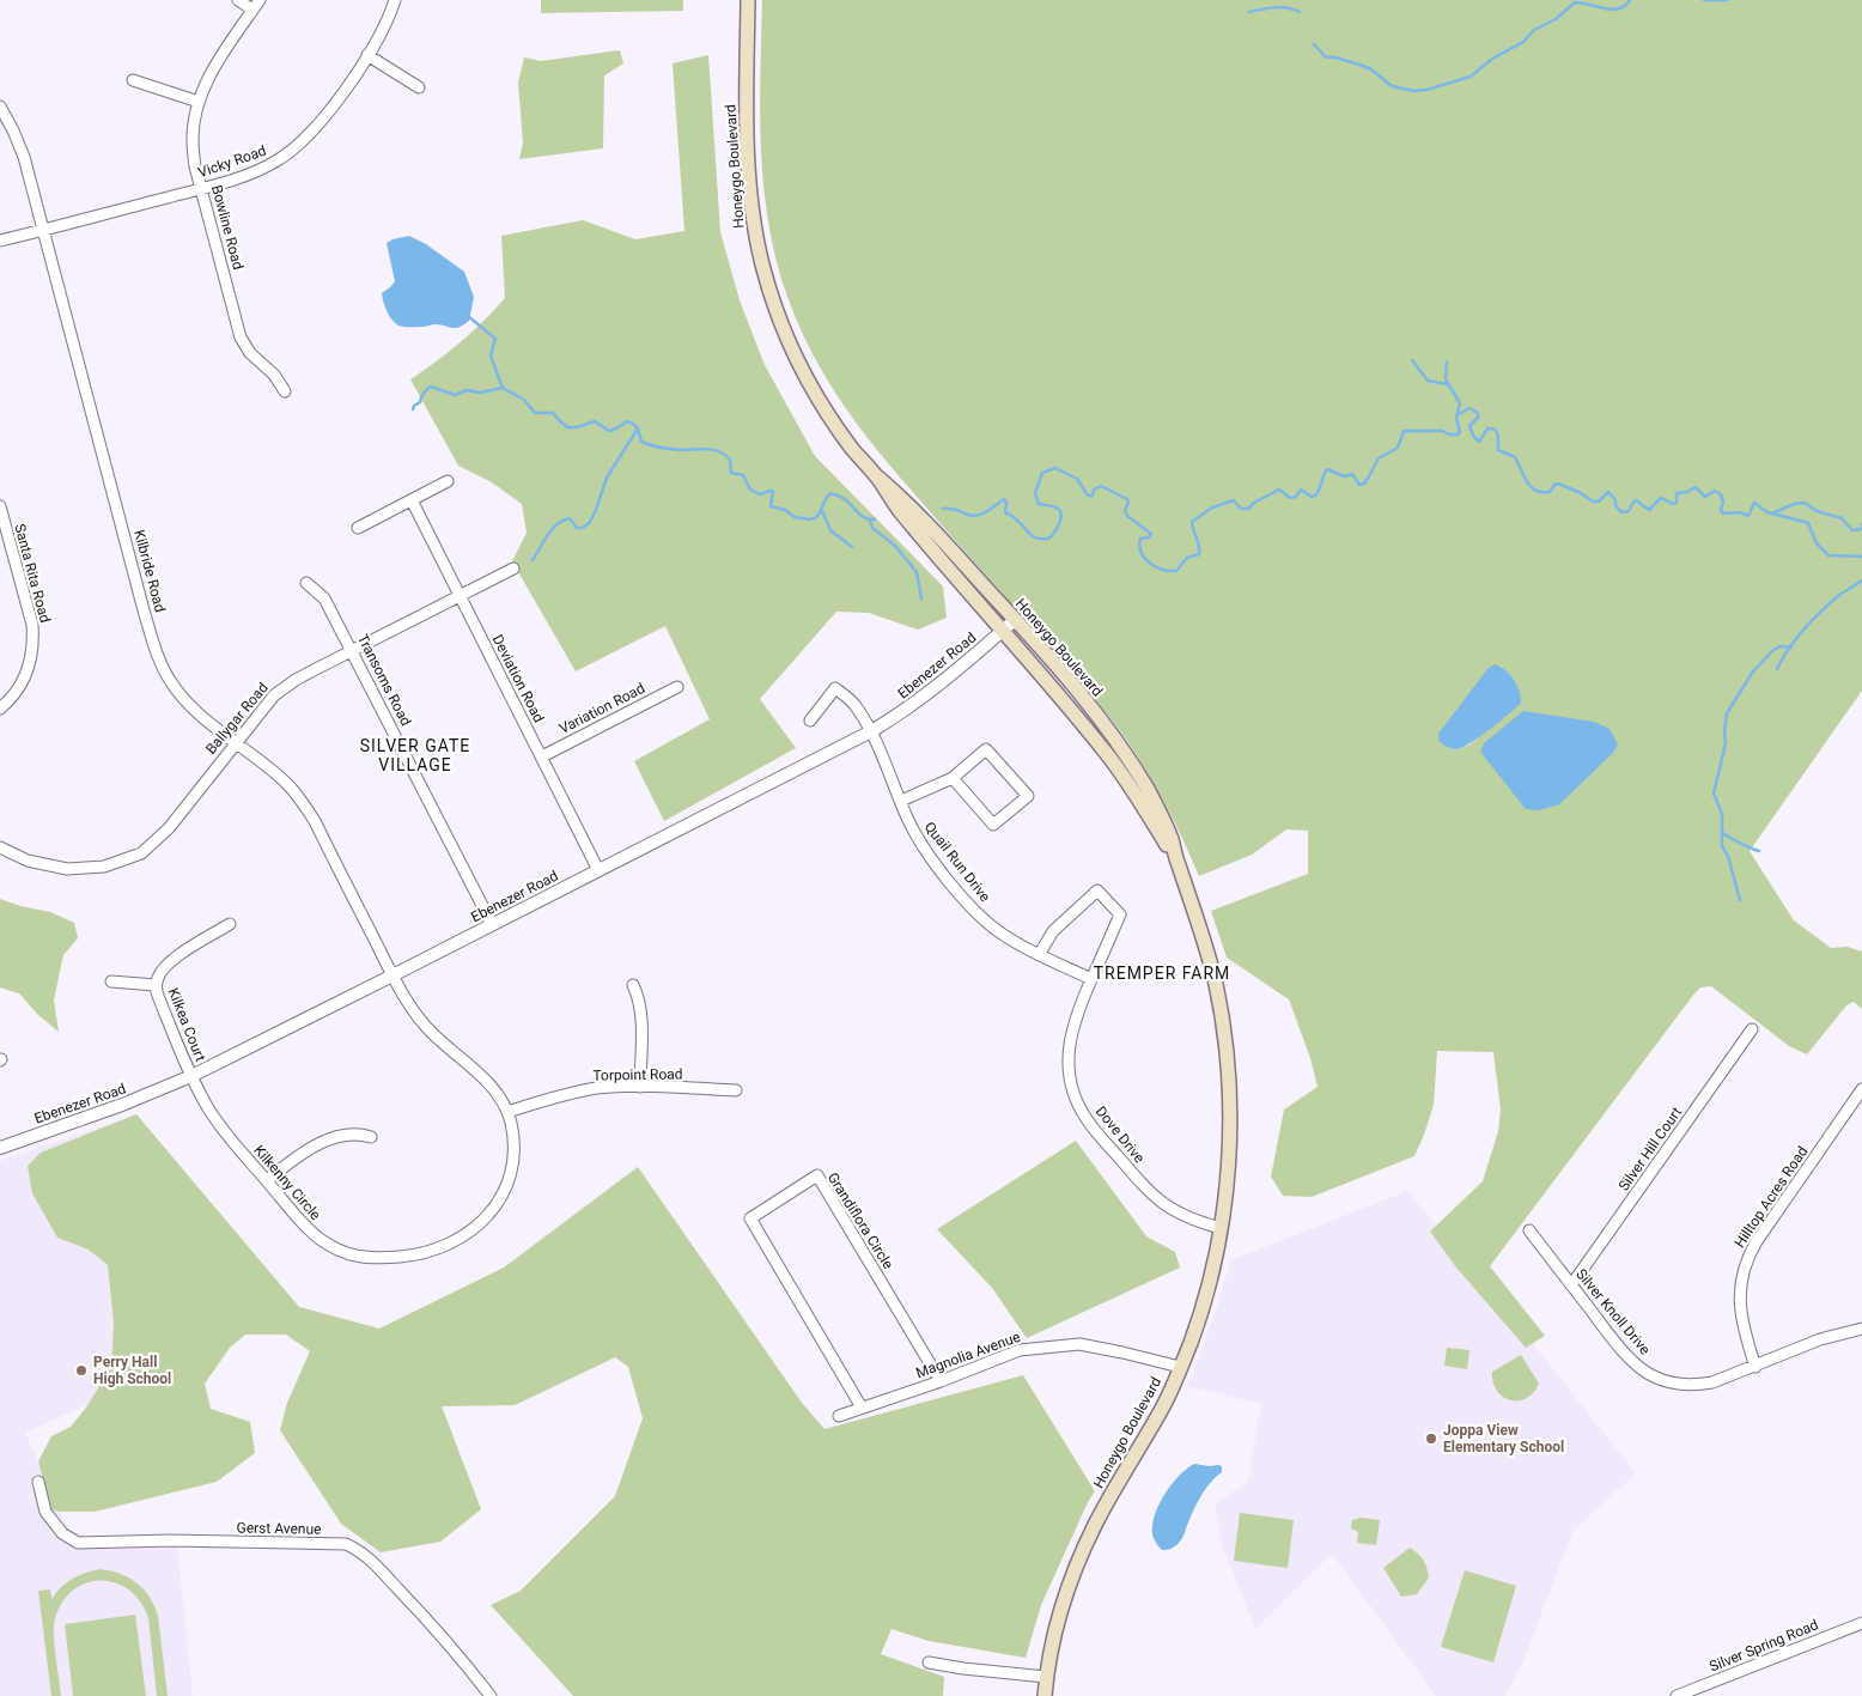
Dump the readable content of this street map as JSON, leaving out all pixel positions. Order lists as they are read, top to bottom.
{
  "streets": {
    "main road": ["Honeygo Boulevard"],
    "street": [
      "Vicky Road",
      "Bowline Road",
      "Kilbride Road",
      "Santa Rita Road",
      "Ebenezer Road",
      "Deviation Road",
      "Transoms Road",
      "Variation Road",
      "Ballygar Road",
      "Quail Run Drive",
      "Kilkea Court",
      "Torpoint Road",
      "Dove Drive",
      "Silver Hill Court",
      "Kilkenny Circle",
      "Hilltop Acres Road",
      "Grandiflora Circle",
      "Silver Knoll Drive",
      "Magnolia Avenue",
      "Gerst Avenue",
      "Silver Spring Road"
    ]
  },
  "crossings": [
    ["Vicky Road", "Bowline Road"],
    ["Vicky Road", "Kilbride Road"],
    ["Honeygo Boulevard", "Ebenezer Road"],
    ["Honeygo Boulevard", "Dove Drive"],
    ["Honeygo Boulevard", "Magnolia Avenue"],
    ["Kilbride Road", "Ebenezer Road"],
    ["Kilbride Road", "Ballygar Road"],
    ["Kilbride Road", "Kilkenny Circle"],
    ["Ebenezer Road", "Deviation Road"],
    ["Ebenezer Road", "Transoms Road"],
    ["Ebenezer Road", "Quail Run Drive"],
    ["Ebenezer Road", "Kilkea Court"],
    ["Ebenezer Road", "Kilkenny Circle"],
    ["Deviation Road", "Variation Road"],
    ["Deviation Road", "Ballygar Road"],
    ["Transoms Road", "Ballygar Road"],
    ["Quail Run Drive", "Dove Drive"],
    ["Kilkea Court", "Kilkenny Circle"],
    ["Torpoint Road", "Kilkenny Circle"],
    ["Silver Hill Court", "Silver Knoll Drive"],
    ["Hilltop Acres Road", "Silver Knoll Drive"],
    ["Grandiflora Circle", "Magnolia Avenue"]
  ],
  "districts": ["SILVER GATE VILLAGE", "TREMPER FARM"],
  "places": ["Perry Hall High School", "Joppa View Elementary School"]
}
